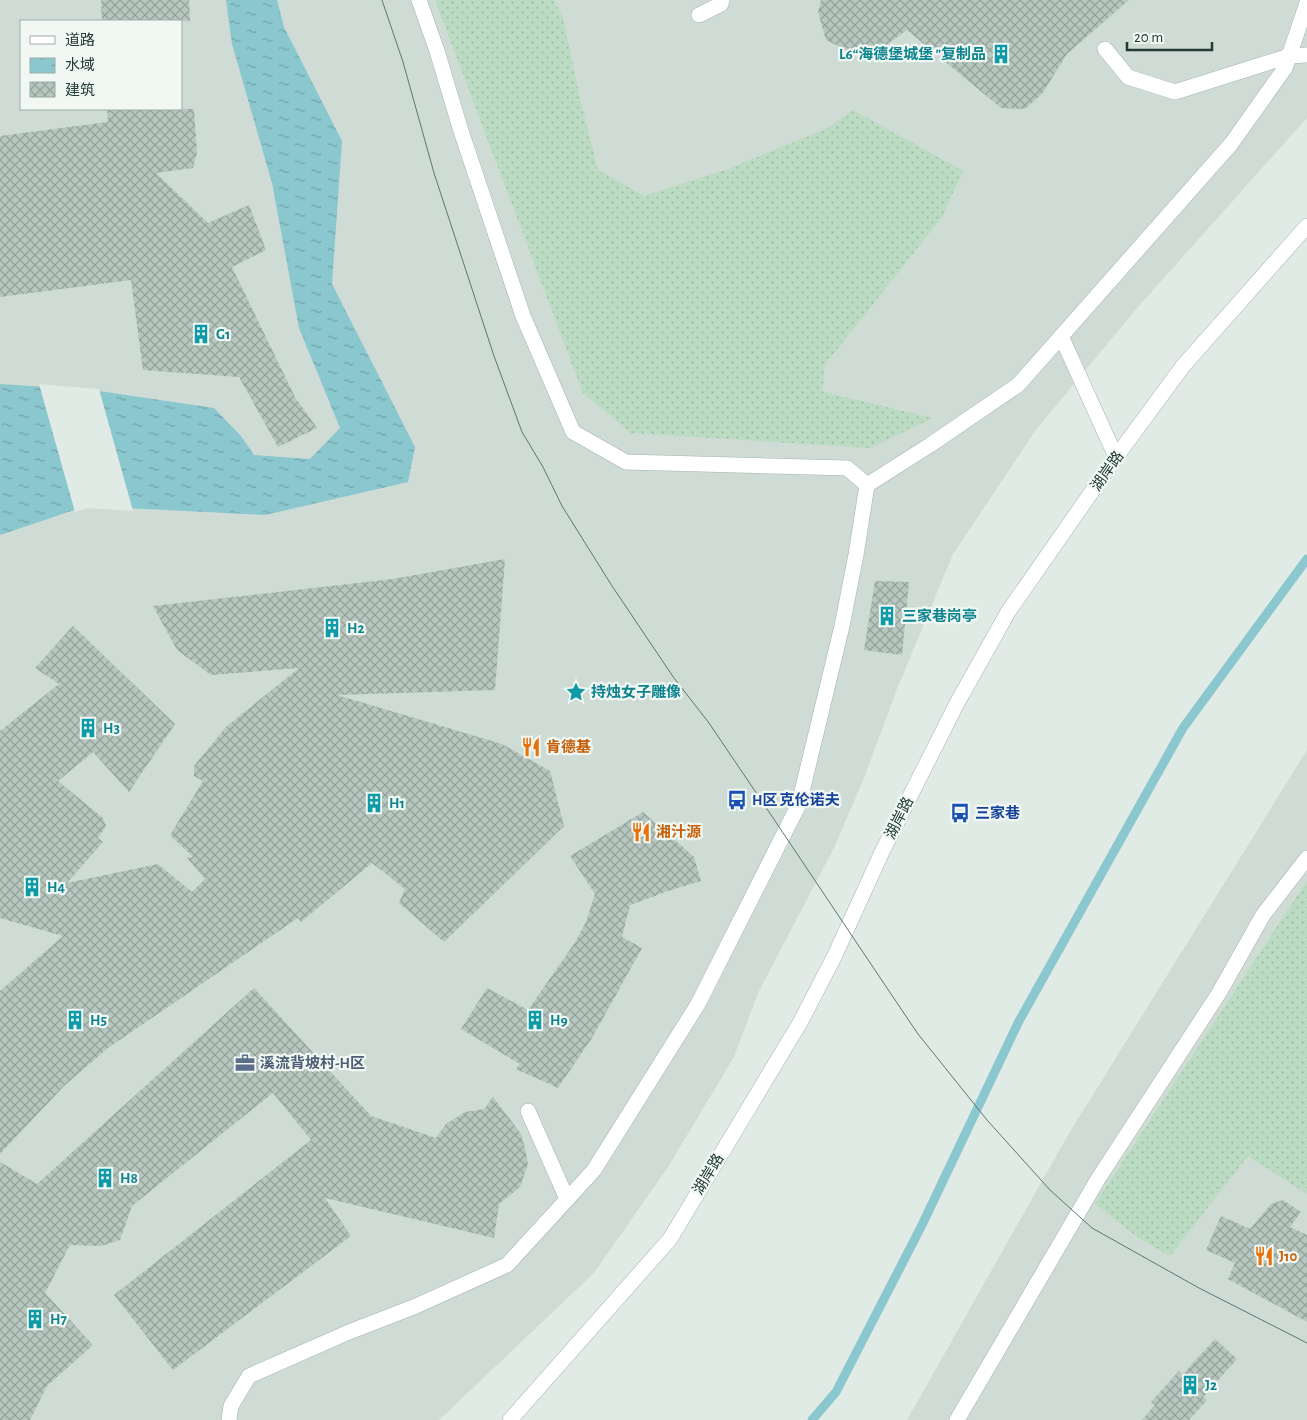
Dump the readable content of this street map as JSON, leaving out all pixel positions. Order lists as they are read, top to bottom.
{
  "streets": {
    "street": ["湖岸路"]
  },
  "places": {
    "building": [
      "L6“海德堡城堡 ”复制品",
      "G1",
      "三家巷岗亭",
      "H2",
      "H3",
      "H1",
      "H4",
      "H5",
      "H9",
      "H8",
      "H7",
      "J2"
    ],
    "place": ["持烛女子雕像"],
    "restaurant": ["肯德基", "湘汁源", "J10"],
    "bus stop": ["H区 克伦诺夫", "三家巷"],
    "office": ["溪流背坡村-H区"]
  },
  "legend": ["道路", "水域", "建筑"],
  "scale_bar": "20 m"
}
